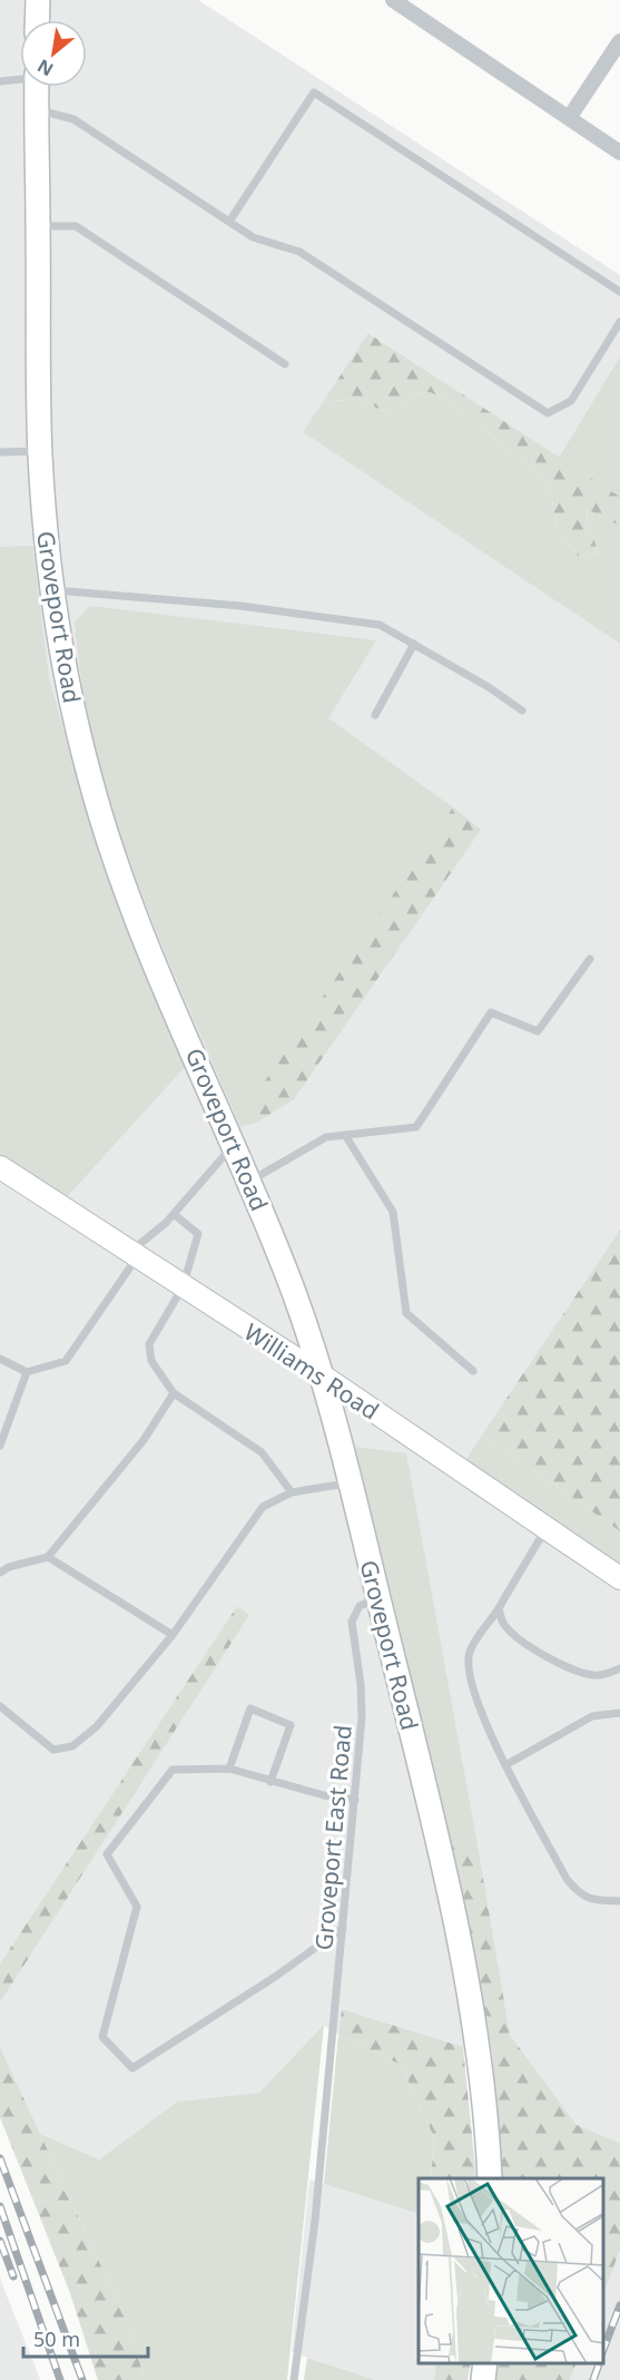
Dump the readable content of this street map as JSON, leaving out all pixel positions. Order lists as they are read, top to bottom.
{
  "streets": {
    "main road": ["Groveport Road", "Williams Road"],
    "lane": ["Groveport East Road"]
  },
  "crossings": [
    ["Groveport Road", "Williams Road"],
    ["Groveport Road", "Groveport East Road"]
  ],
  "scale_bar": "50 m",
  "north": "bottom left"
}
